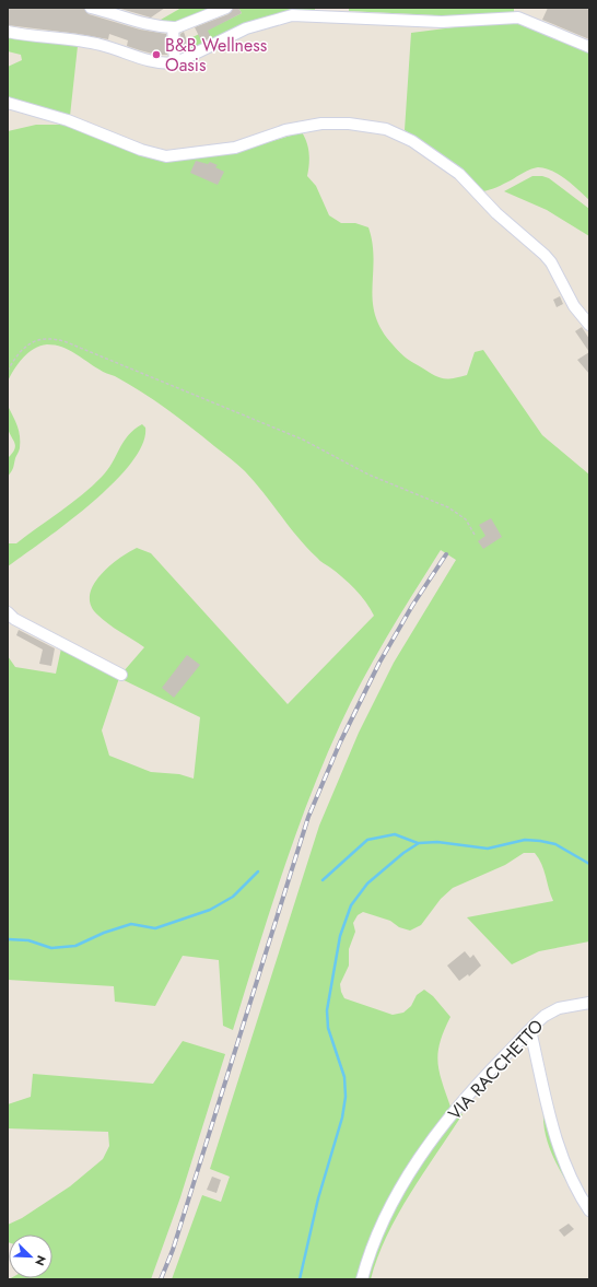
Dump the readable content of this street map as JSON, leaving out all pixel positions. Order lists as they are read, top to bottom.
{
  "streets": {
    "street": ["VIA RACCHETTO"]
  },
  "places": ["B&B Wellness Oasis"],
  "north": "bottom right"
}
